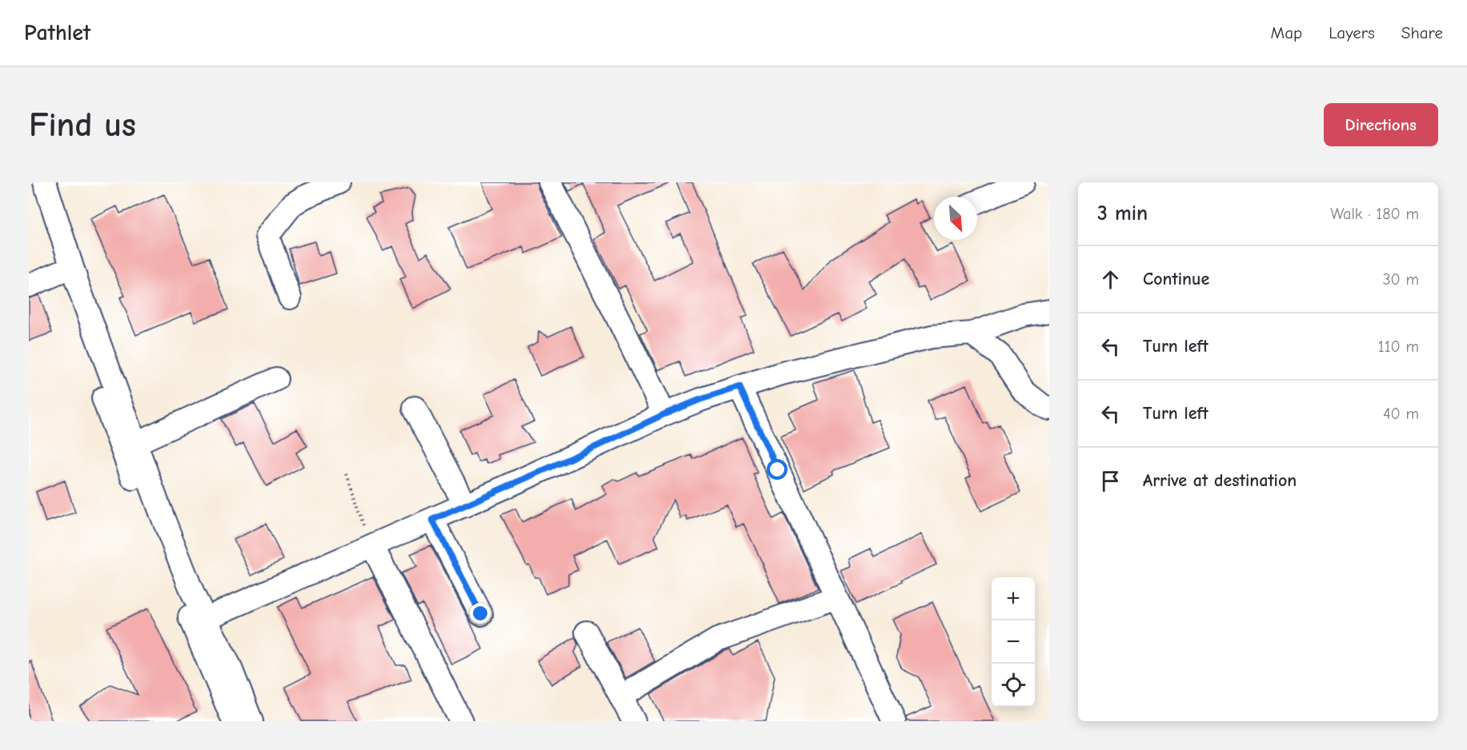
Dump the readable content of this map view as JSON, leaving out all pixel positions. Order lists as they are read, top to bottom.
{
  "north": "bottom right",
  "page": {
    "header": "Pathlet",
    "nav": ["Map", "Layers", "Share"],
    "buttons": "Directions",
    "title": "Find us",
    "heading": ["3 min", "Walk · 180 m"],
    "list": [
      ["Continue", "30 m"],
      ["Turn left", "110 m"],
      ["Turn left", "40 m"],
      "Arrive at destination"
    ],
    "map_buttons": ["+", "−"]
  }
}
